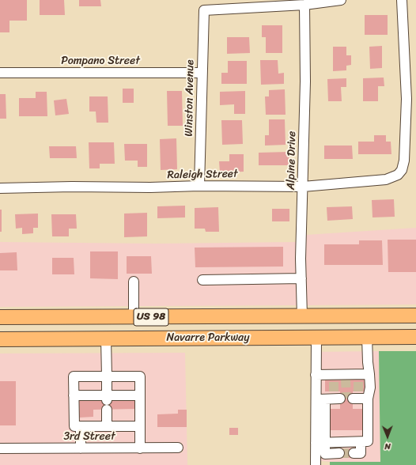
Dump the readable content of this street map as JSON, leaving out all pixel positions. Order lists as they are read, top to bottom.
{
  "streets": {
    "highway": ["US 98", "Navarre Parkway"],
    "street": [
      "Pompano Street",
      "Winston Avenue",
      "Alpine Drive",
      "Raleigh Street",
      "3rd Street"
    ]
  },
  "crossings": [
    ["Pompano Street", "Winston Avenue"],
    ["Winston Avenue", "Alpine Drive"],
    ["Winston Avenue", "Raleigh Street"],
    ["Alpine Drive", "Raleigh Street"],
    ["Alpine Drive", "Navarre Parkway"]
  ],
  "north": "bottom"
}
